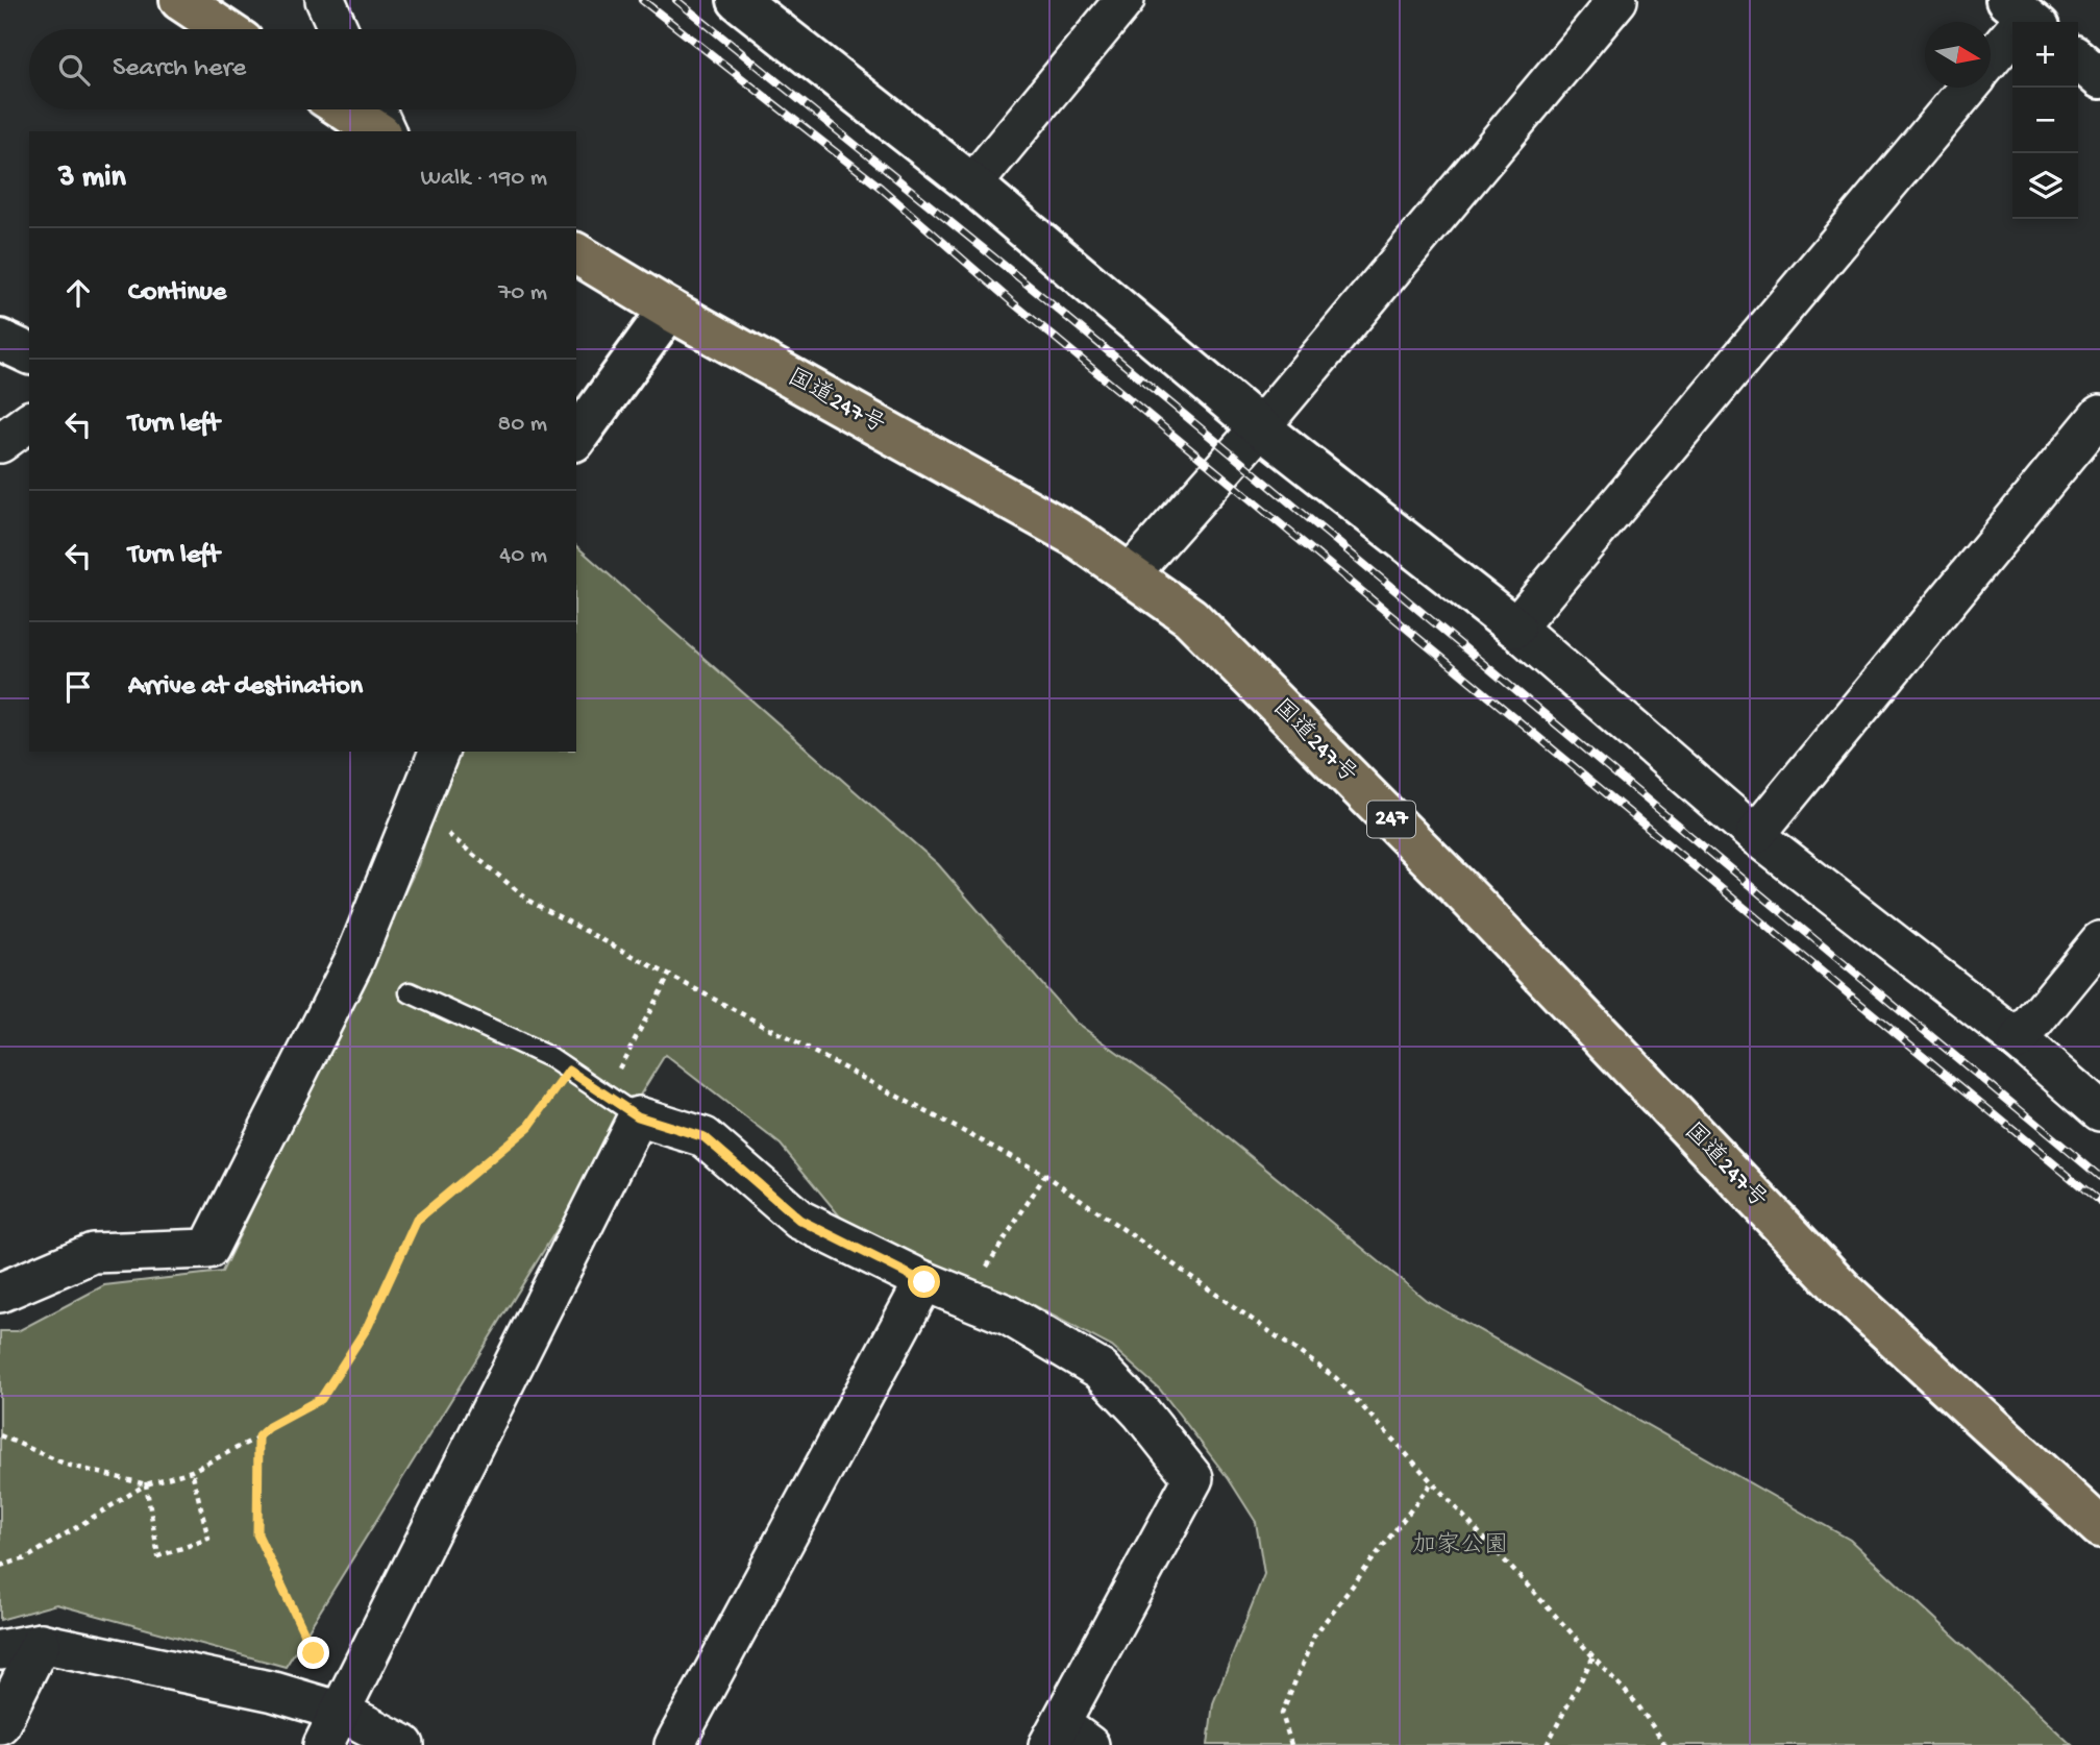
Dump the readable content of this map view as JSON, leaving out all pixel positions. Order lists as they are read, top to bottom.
{
  "streets": {
    "highway": ["国道247号", "247"]
  },
  "parks": ["加家公園"],
  "north": "right",
  "page": {
    "map_buttons": ["+", "−"],
    "search": "Search here",
    "heading": ["3 min", "Walk · 190 m"],
    "list": [
      ["Continue", "70 m"],
      ["Turn left", "80 m"],
      ["Turn left", "40 m"],
      "Arrive at destination"
    ]
  }
}
